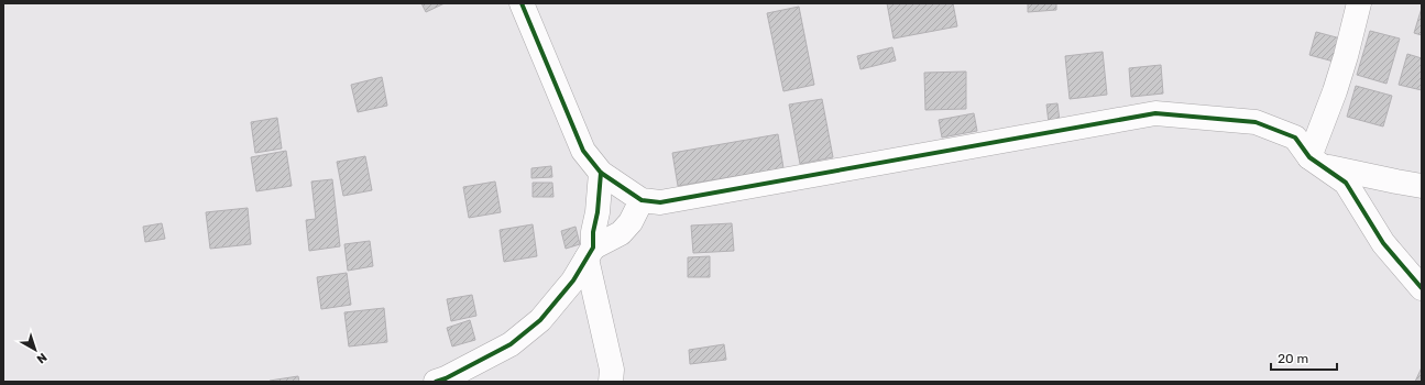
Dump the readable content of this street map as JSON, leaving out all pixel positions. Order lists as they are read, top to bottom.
{
  "scale_bar": "20 m",
  "north": "bottom right"
}
